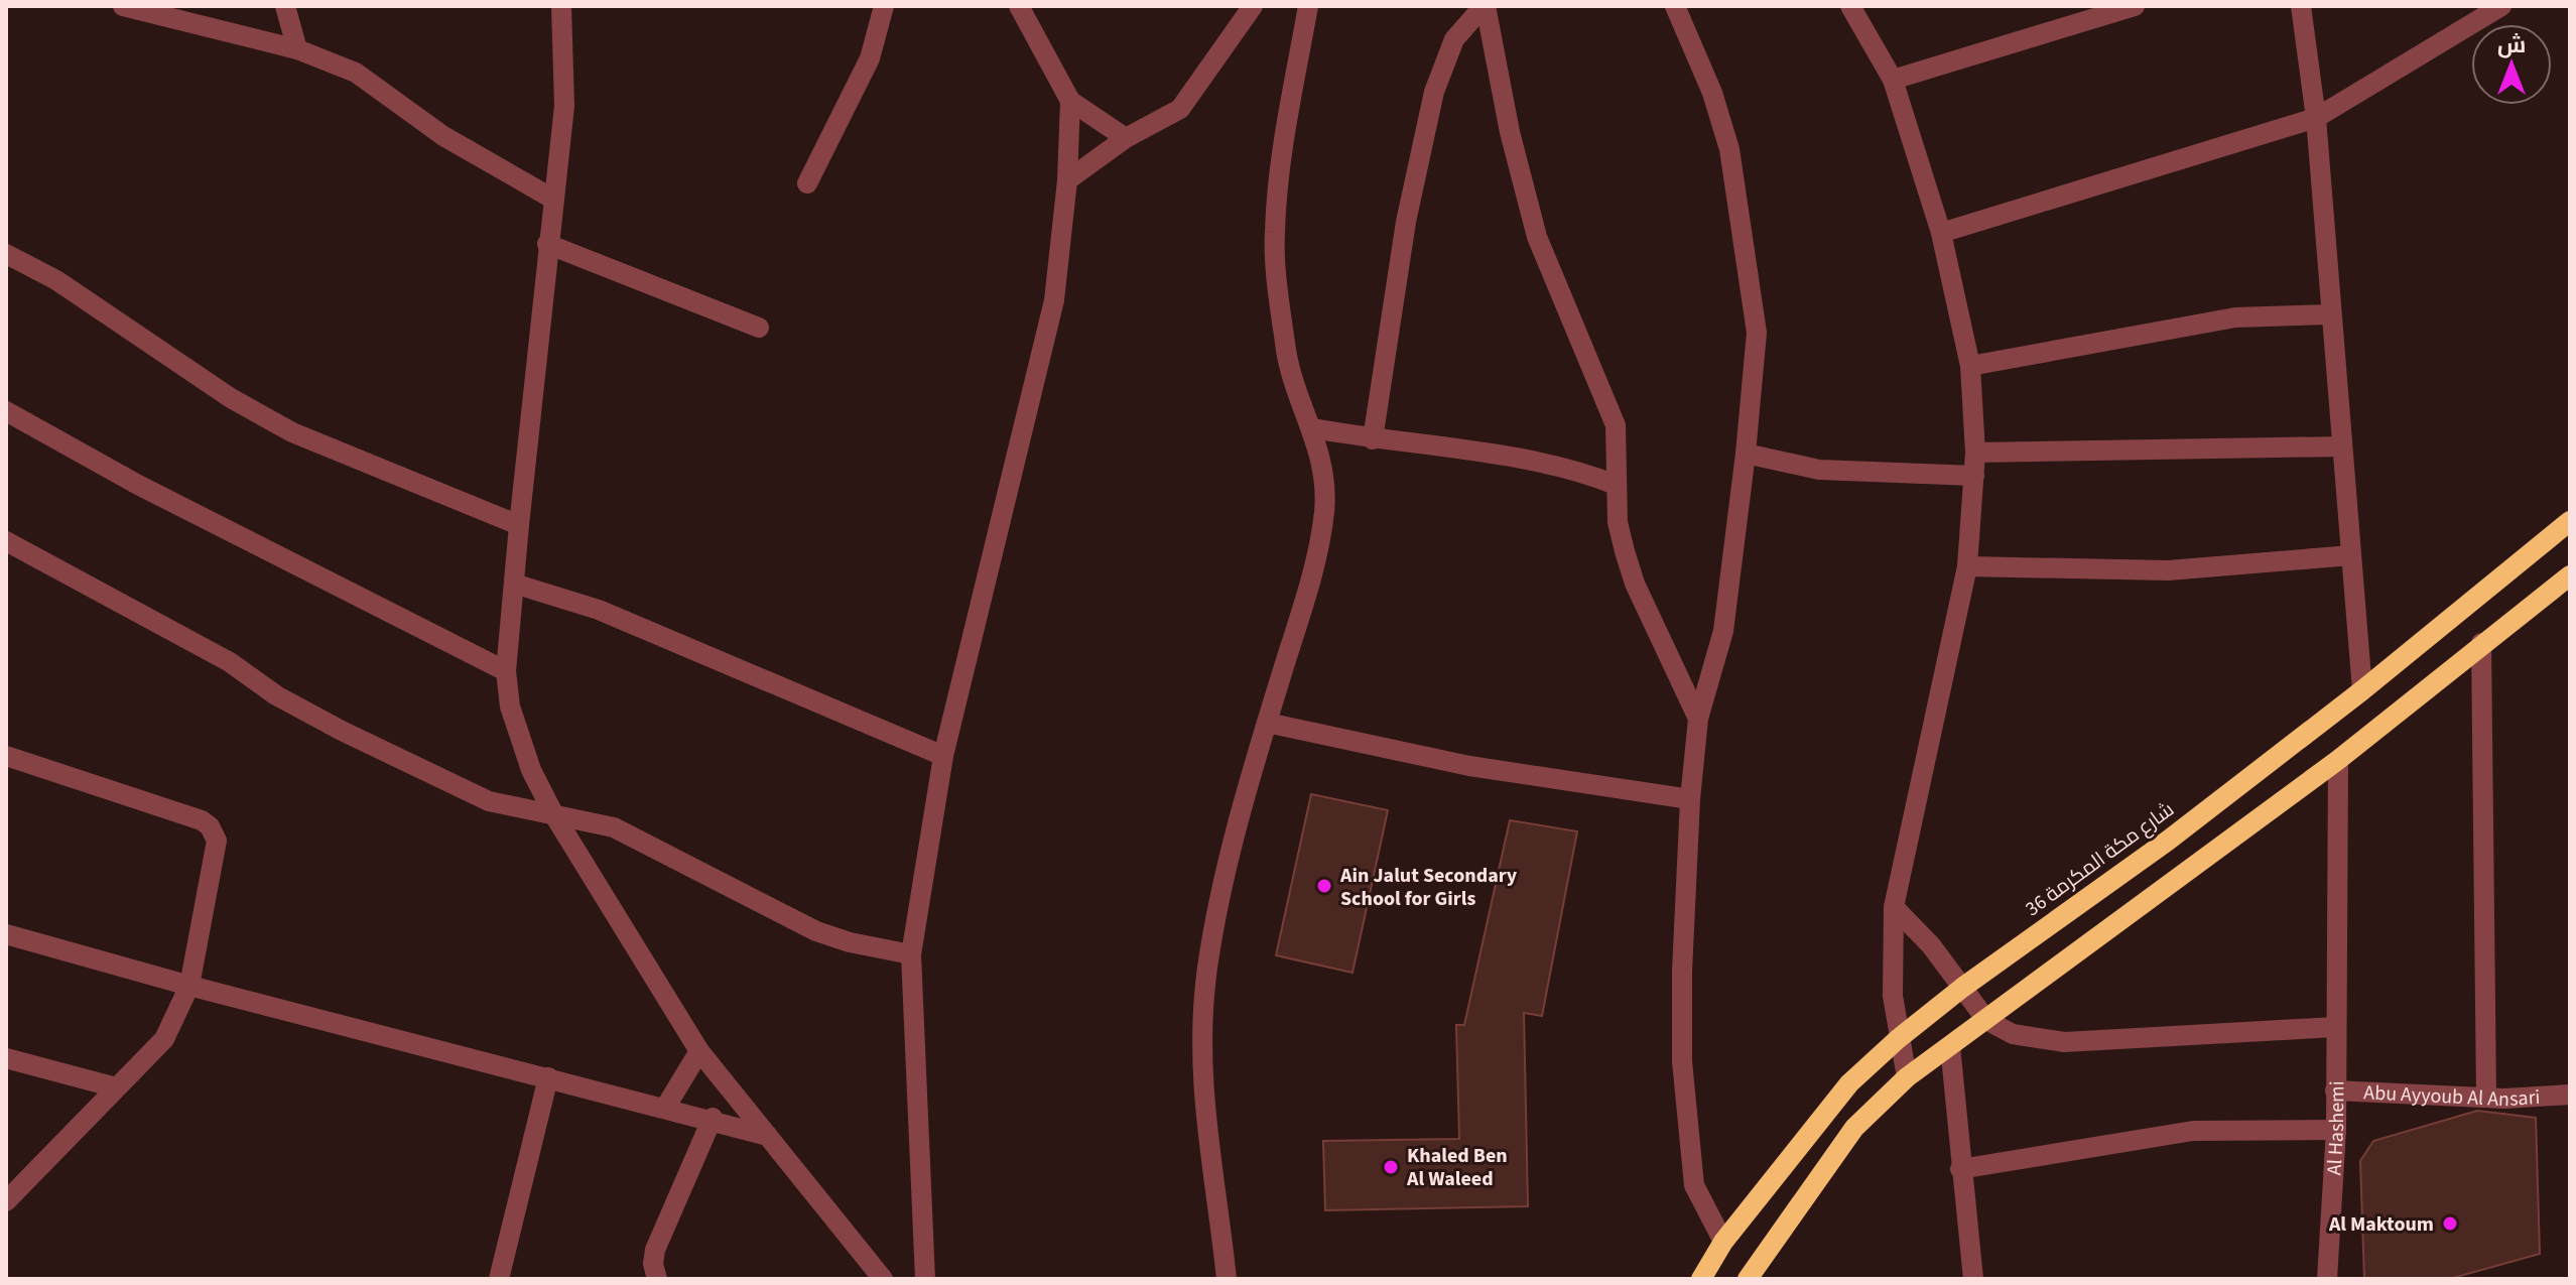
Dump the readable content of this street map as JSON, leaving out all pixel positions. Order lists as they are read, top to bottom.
{
  "streets": {
    "main road": ["شارع مكة المكرمة 36"],
    "street": ["Abu Ayyoub Al Ansari", "Al Hashemi"]
  },
  "crossings": [
    ["Abu Ayyoub Al Ansari", "Al Hashemi"]
  ],
  "places": ["Ain Jalut Secondary School for Girls", "Khaled Ben Al Waleed", "Al Maktoum"],
  "north": "top"
}
